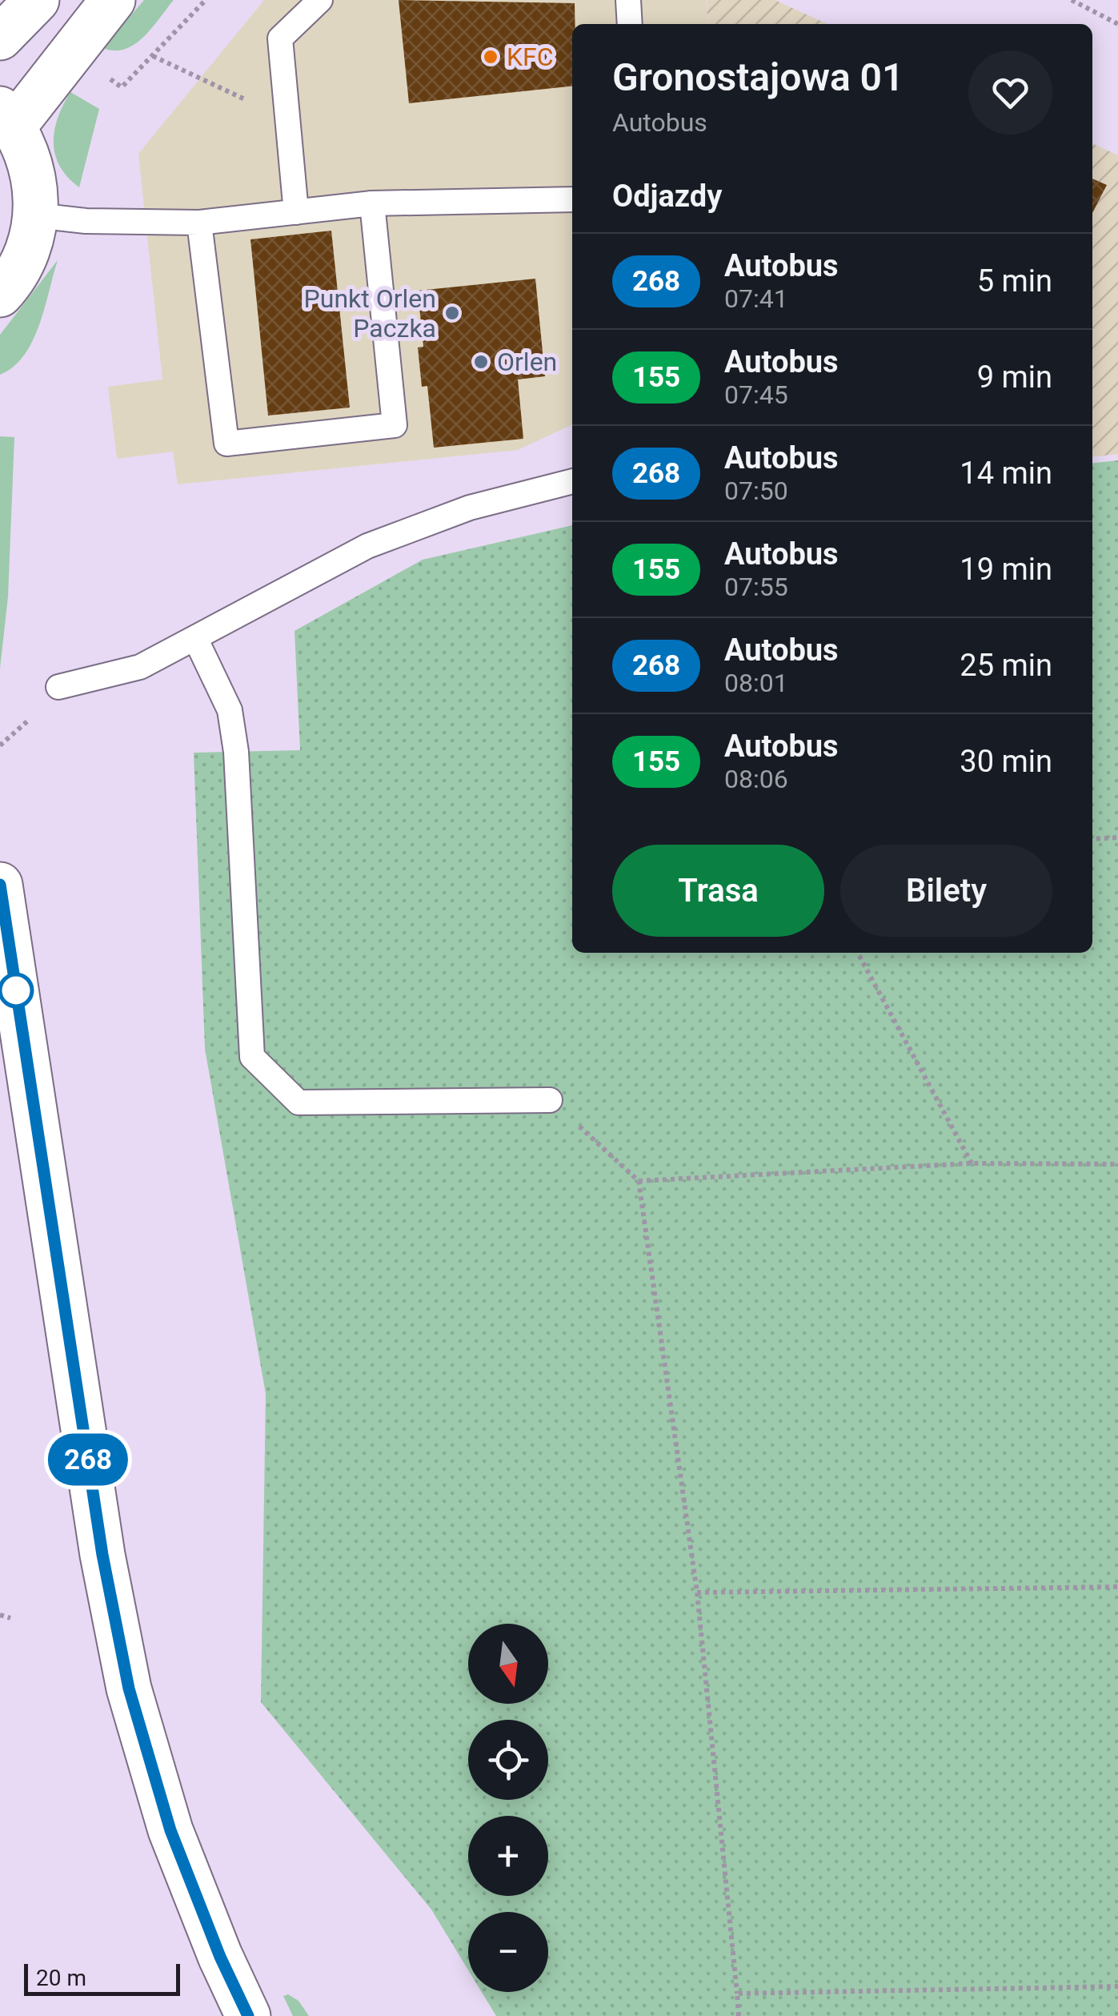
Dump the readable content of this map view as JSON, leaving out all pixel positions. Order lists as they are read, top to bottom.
{
  "places": ["KFC", "Punkt Orlen Paczka", "Orlen"],
  "lines": ["bus line 268"],
  "scale_bar": "20 m",
  "north": "bottom",
  "page": {
    "on_map": "268",
    "heading": [
      ["Gronostajowa 01", "Autobus"],
      "Odjazdy"
    ],
    "list": [
      {
        "mark": "268",
        "name": "Autobus",
        "note": "07:41",
        "value": "5 min"
      },
      {
        "mark": "155",
        "name": "Autobus",
        "note": "07:45",
        "value": "9 min"
      },
      {
        "mark": "268",
        "name": "Autobus",
        "note": "07:50",
        "value": "14 min"
      },
      {
        "mark": "155",
        "name": "Autobus",
        "note": "07:55",
        "value": "19 min"
      },
      {
        "mark": "268",
        "name": "Autobus",
        "note": "08:01",
        "value": "25 min"
      },
      {
        "mark": "155",
        "name": "Autobus",
        "note": "08:06",
        "value": "30 min"
      }
    ],
    "buttons": ["Trasa", "Bilety"],
    "map_buttons": ["+", "−"],
    "scale": "20 m"
  }
}
